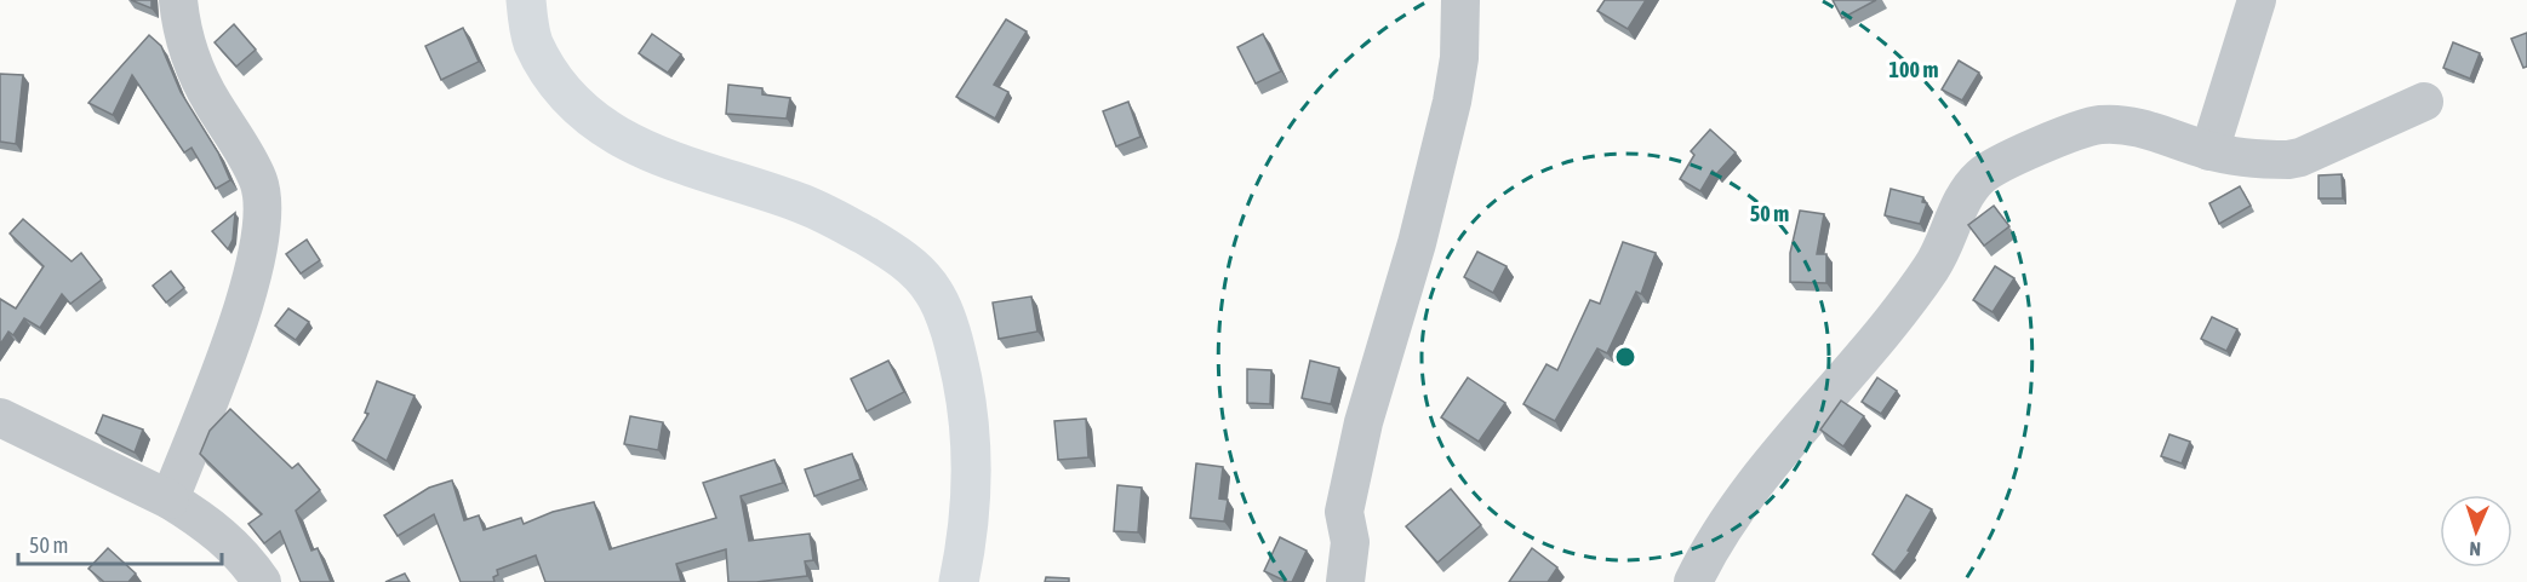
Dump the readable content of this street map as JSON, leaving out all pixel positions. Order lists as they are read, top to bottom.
{
  "scale_bar": "50 m",
  "north": "bottom",
  "rings": ["100 m", "50 m"]
}
